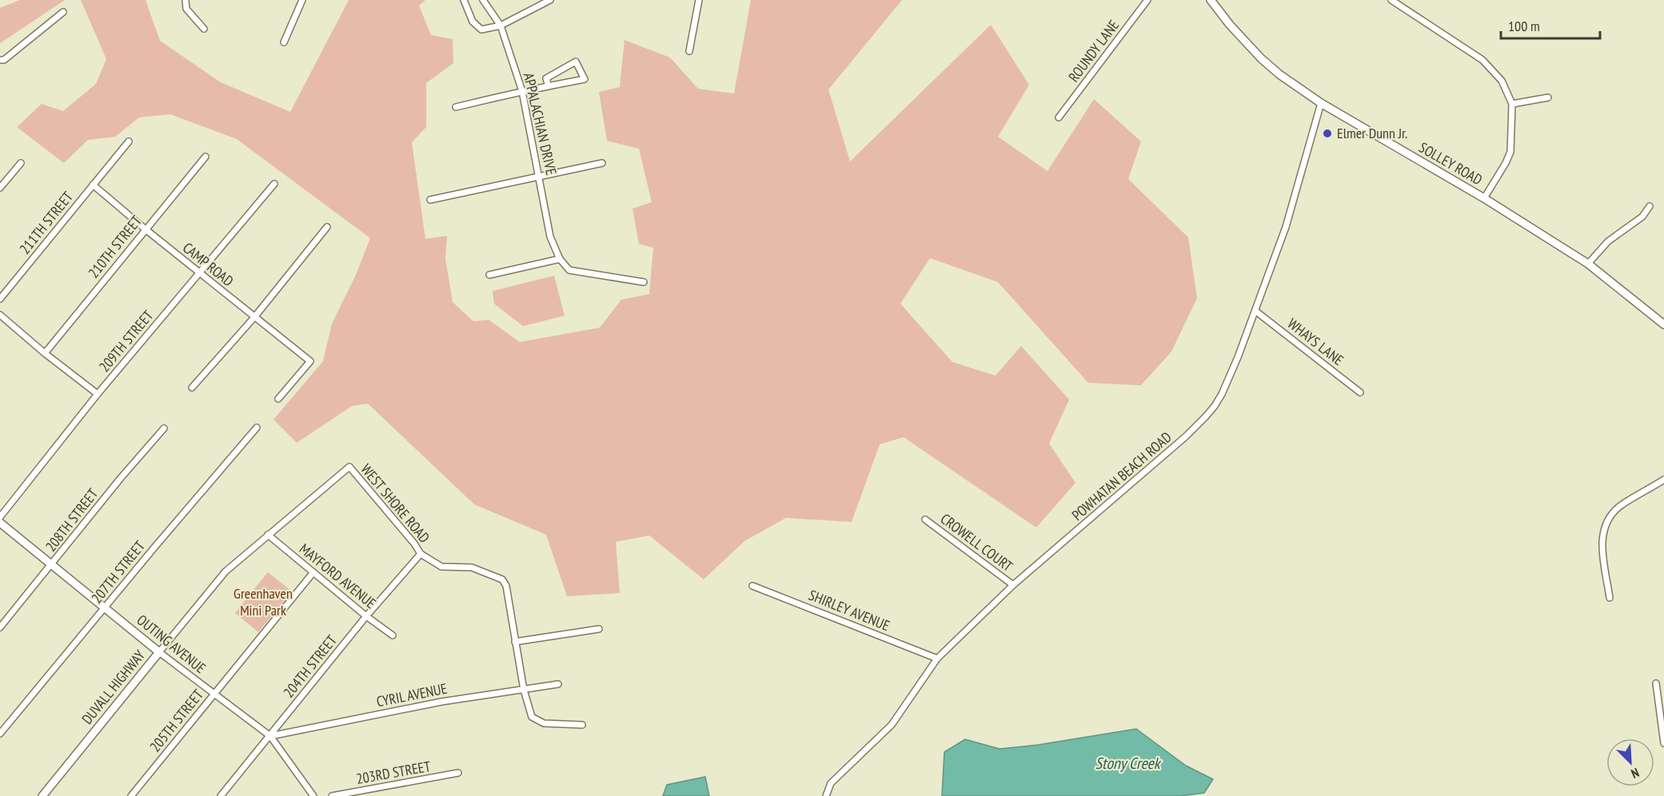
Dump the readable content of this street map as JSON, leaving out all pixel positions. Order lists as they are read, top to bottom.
{
  "streets": {
    "main road": ["SOLLEY ROAD", "OUTING AVENUE", "DUVALL HIGHWAY"],
    "street": [
      "ROUNDY LANE",
      "APPALACHIAN DRIVE",
      "211TH STREET",
      "210TH STREET",
      "CAMP ROAD",
      "209TH STREET",
      "WHAYS LANE",
      "POWHATAN BEACH ROAD",
      "WEST SHORE ROAD",
      "208TH STREET",
      "CROWELL COURT",
      "207TH STREET",
      "MAYFORD AVENUE",
      "SHIRLEY AVENUE",
      "204TH STREET",
      "CYRIL AVENUE",
      "205TH STREET",
      "203RD STREET"
    ]
  },
  "crossings": [
    ["SOLLEY ROAD", "POWHATAN BEACH ROAD"],
    ["211TH STREET", "CAMP ROAD"],
    ["210TH STREET", "CAMP ROAD"],
    ["CAMP ROAD", "209TH STREET"],
    ["WHAYS LANE", "POWHATAN BEACH ROAD"],
    ["POWHATAN BEACH ROAD", "CROWELL COURT"],
    ["POWHATAN BEACH ROAD", "SHIRLEY AVENUE"],
    ["WEST SHORE ROAD", "MAYFORD AVENUE"],
    ["WEST SHORE ROAD", "204TH STREET"],
    ["WEST SHORE ROAD", "DUVALL HIGHWAY"],
    ["WEST SHORE ROAD", "CYRIL AVENUE"],
    ["208TH STREET", "OUTING AVENUE"],
    ["207TH STREET", "OUTING AVENUE"],
    ["MAYFORD AVENUE", "204TH STREET"],
    ["MAYFORD AVENUE", "DUVALL HIGHWAY"],
    ["MAYFORD AVENUE", "205TH STREET"],
    ["OUTING AVENUE", "204TH STREET"],
    ["OUTING AVENUE", "DUVALL HIGHWAY"],
    ["OUTING AVENUE", "CYRIL AVENUE"],
    ["OUTING AVENUE", "205TH STREET"],
    ["204TH STREET", "CYRIL AVENUE"]
  ],
  "water": ["Stony Creek"],
  "parks": ["Greenhaven Mini Park"],
  "places": ["Elmer Dunn Jr."],
  "scale_bar": "100 m",
  "north": "bottom right"
}
